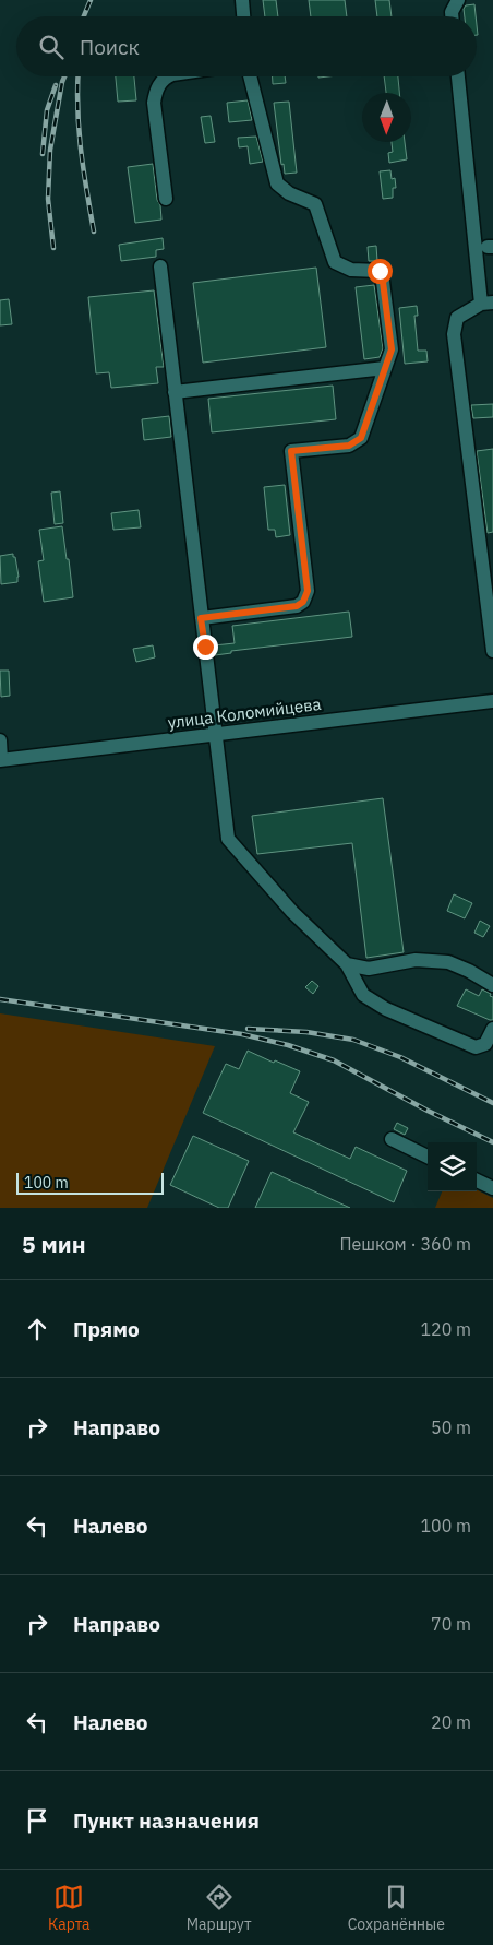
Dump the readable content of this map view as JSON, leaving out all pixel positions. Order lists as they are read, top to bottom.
{
  "streets": {
    "street": ["улица Коломийцева"]
  },
  "scale_bar": "100 m",
  "north": "bottom",
  "page": {
    "search": "Поиск",
    "scale": "100 m",
    "heading": ["5 мин", "Пешком · 360 m"],
    "list": [
      ["Прямо", "120 m"],
      ["Направо", "50 m"],
      ["Налево", "100 m"],
      ["Направо", "70 m"],
      ["Налево", "20 m"],
      "Пункт назначения"
    ],
    "nav": ["Карта", "Маршрут", "Сохранённые"]
  }
}
